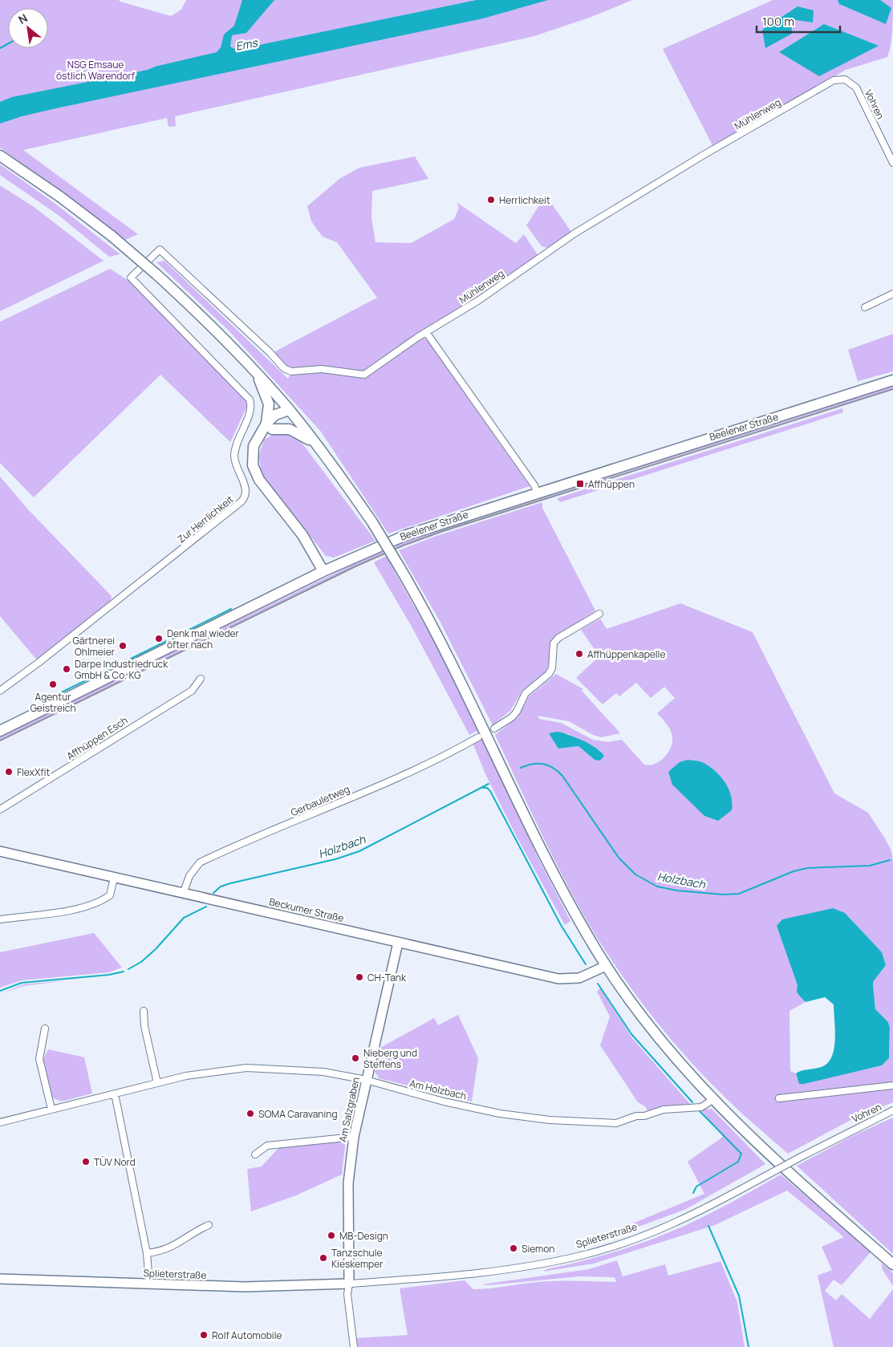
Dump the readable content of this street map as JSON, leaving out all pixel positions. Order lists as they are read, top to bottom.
{
  "streets": {
    "main road": ["Beelener Straße"],
    "street": [
      "Vohren",
      "Mühlenweg",
      "Zur Herrlichkeit",
      "Affhüppen Esch",
      "Gerbauletweg",
      "Beckumer Straße",
      "Am Holzbach",
      "Am Salzgraben",
      "Splieterstraße"
    ]
  },
  "crossings": [
    ["Vohren", "Mühlenweg"],
    ["Vohren", "Splieterstraße"],
    ["Mühlenweg", "Zur Herrlichkeit"],
    ["Gerbauletweg", "Beckumer Straße"],
    ["Beckumer Straße", "Am Salzgraben"],
    ["Am Holzbach", "Am Salzgraben"],
    ["Am Salzgraben", "Splieterstraße"]
  ],
  "water": ["Ems", "Holzbach"],
  "parks": ["NSG Emsaue östlich Warendorf"],
  "places": {
    "other": [
      "Herrlichkeit",
      "Denk mal wieder öfter nach",
      "Gärtnerei Ohlmeier",
      "Affhüppenkapelle",
      "Darpe Industriedruck GmbH & Co. KG",
      "Agentur Geistreich",
      "FlexXfit",
      "CH-Tank",
      "Nieberg und Steffens",
      "SOMA Caravaning",
      "TÜV Nord",
      "MB-Design",
      "Siemon",
      "Tanzschule Kieskemper",
      "Rolf Automobile"
    ],
    "transit": ["Affhüppen"]
  },
  "scale_bar": "100 m",
  "north": "top left"
}
